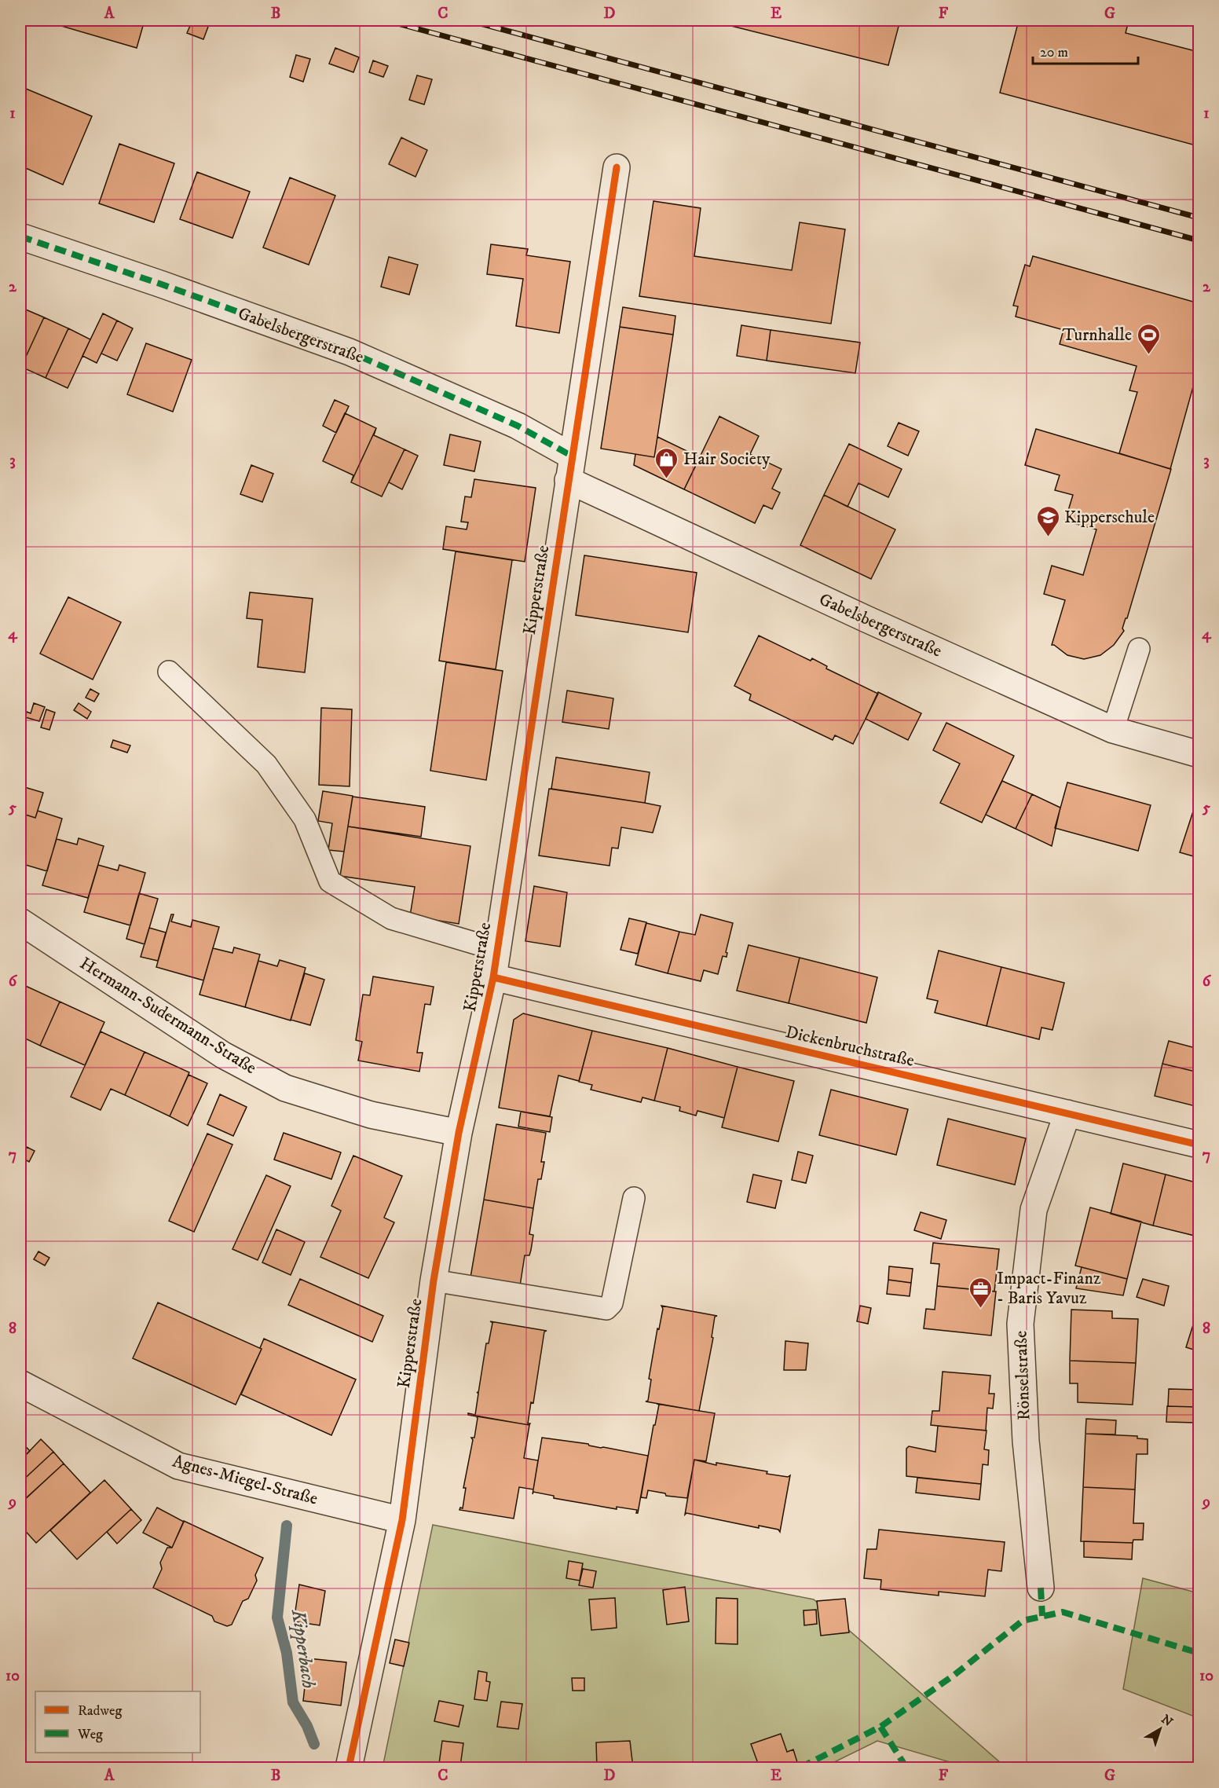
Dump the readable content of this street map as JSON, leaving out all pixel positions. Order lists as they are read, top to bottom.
{
  "streets": {
    "street": [
      "Gabelsbergerstraße",
      "Kipperstraße",
      "Hermann-Sudermann-Straße",
      "Dickenbruchstraße",
      "Rönselstraße",
      "Agnes-Miegel-Straße"
    ]
  },
  "crossings": [
    ["Gabelsbergerstraße", "Kipperstraße"],
    ["Kipperstraße", "Hermann-Sudermann-Straße"],
    ["Kipperstraße", "Dickenbruchstraße"],
    ["Kipperstraße", "Agnes-Miegel-Straße"],
    ["Dickenbruchstraße", "Rönselstraße"]
  ],
  "water": ["Kipperbach"],
  "places": {
    "sports": ["Turnhalle"],
    "shop": ["Hair Society"],
    "school or university": ["Kipperschule"],
    "office": ["Impact-Finanz - Baris Yavuz"]
  },
  "legend": ["Radweg", "Weg"],
  "scale_bar": "20 m",
  "north": "top right",
  "grid": {
    "columns": [
      "A",
      "B",
      "C",
      "D",
      "E",
      "F",
      "G"
    ],
    "rows": [
      "1",
      "2",
      "3",
      "4",
      "5",
      "6",
      "7",
      "8",
      "9",
      "10"
    ]
  }
}
